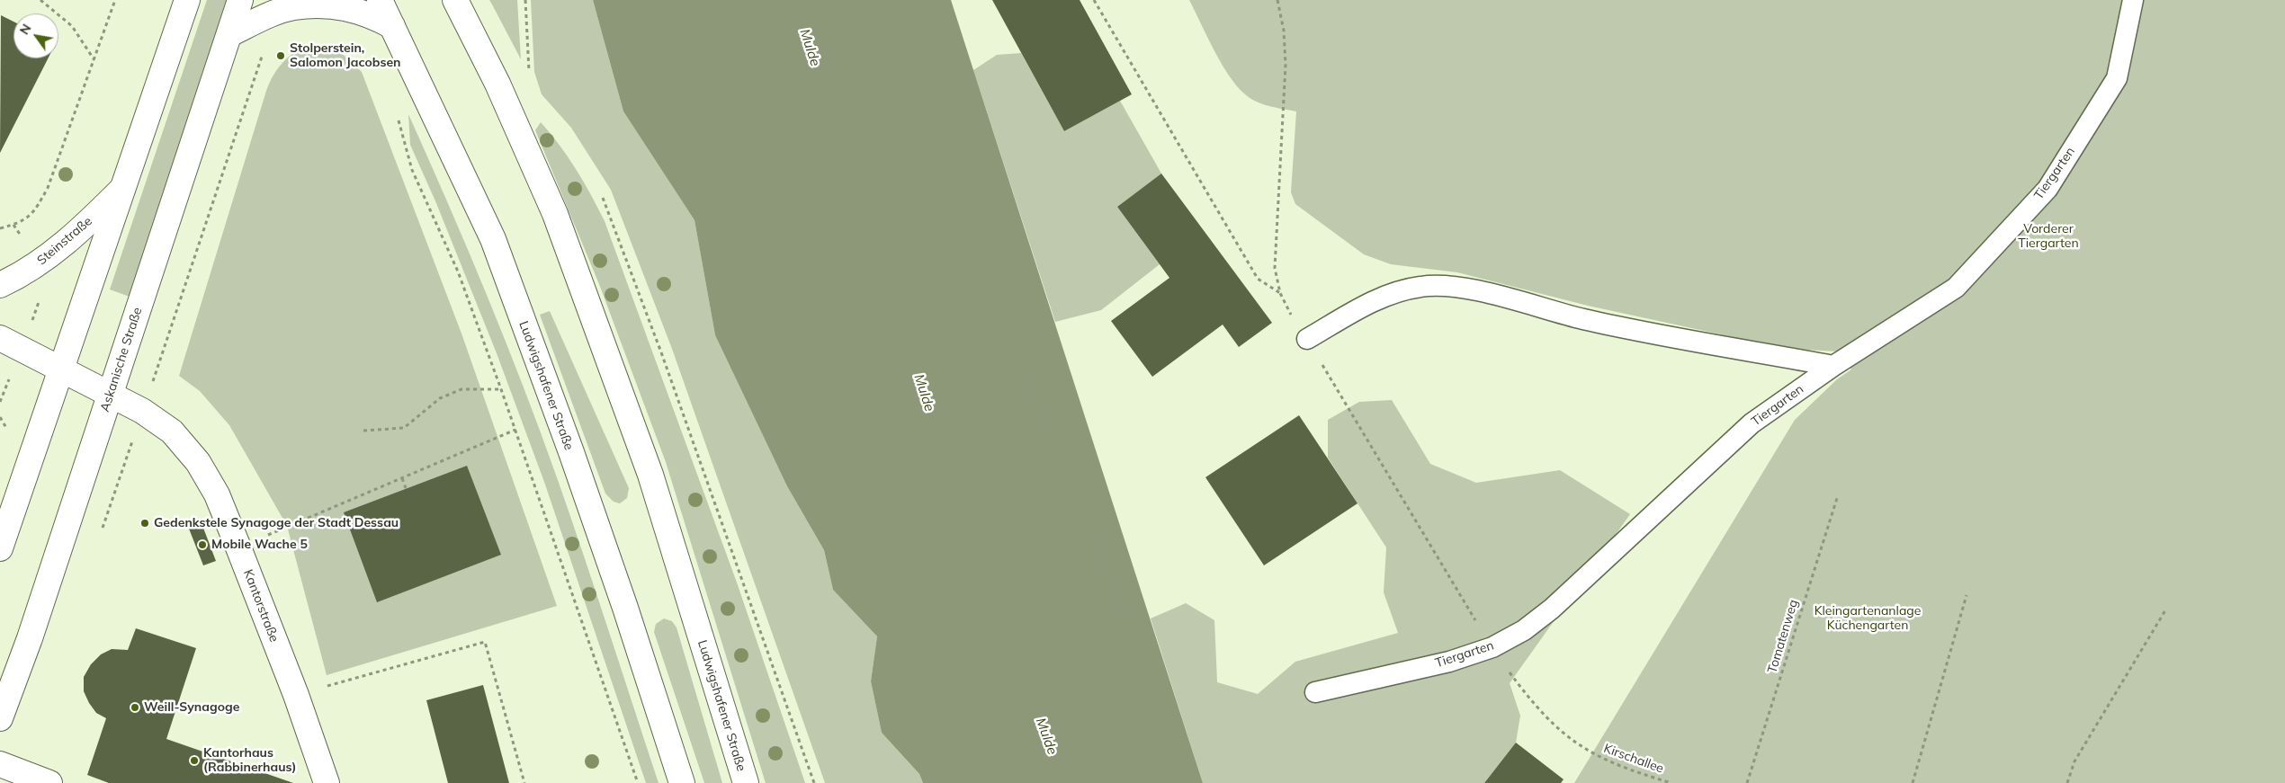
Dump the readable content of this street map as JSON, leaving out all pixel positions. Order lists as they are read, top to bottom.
{
  "streets": {
    "main road": [
      "Steinstraße",
      "Askanische Straße",
      "Ludwigshafener Straße",
      "Kantorstraße"
    ],
    "lane": ["Tiergarten"],
    "path": ["Tomatenweg", "Kirschallee"]
  },
  "crossings": [
    ["Tiergarten", "Kirschallee"],
    ["Askanische Straße", "Kantorstraße"]
  ],
  "water": ["Mulde"],
  "parks": ["Vorderer Tiergarten", "Kleingartenanlage Küchengarten"],
  "places": [
    "Stolperstein, Salomon Jacobsen",
    "Gedenkstele Synagoge der Stadt Dessau",
    "Mobile Wache 5",
    "Weill-Synagoge",
    "Kantorhaus (Rabbinerhaus)"
  ],
  "north": "top left"
}
